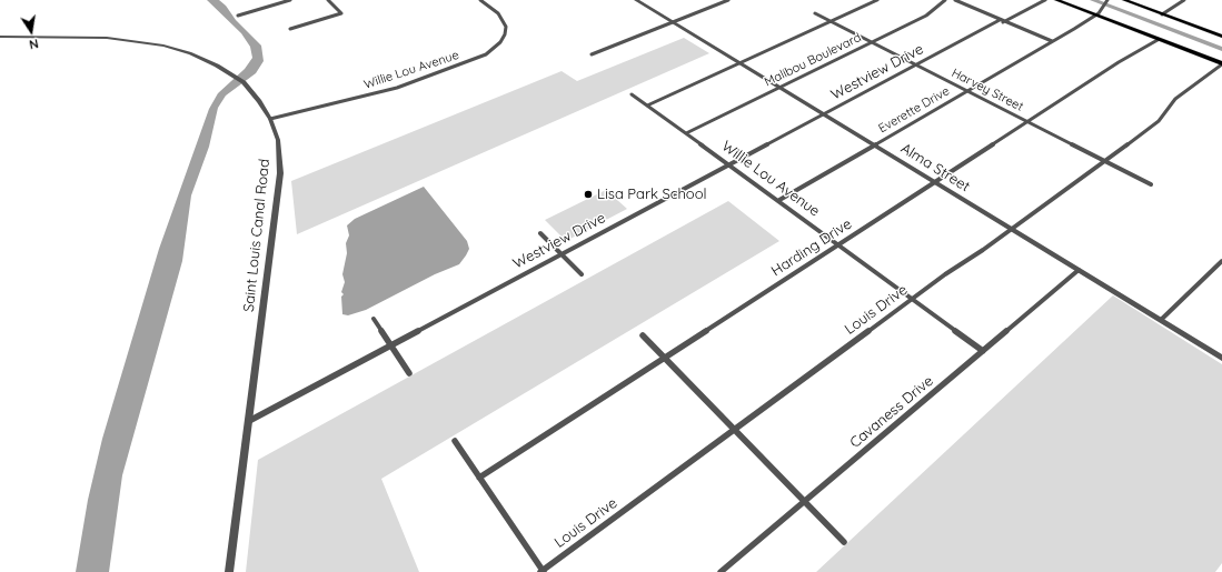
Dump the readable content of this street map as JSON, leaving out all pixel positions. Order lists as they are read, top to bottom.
{
  "streets": {
    "street": [
      "Malibou Boulevard",
      "Willie Lou Avenue",
      "Westview Drive",
      "Harvey Street",
      "Everette Drive",
      "Alma Street",
      "Saint Louis Canal Road",
      "Harding Drive",
      "Louis Drive",
      "Cavaness Drive"
    ]
  },
  "crossings": [
    ["Malibou Boulevard", "Willie Lou Avenue"],
    ["Malibou Boulevard", "Harvey Street"],
    ["Malibou Boulevard", "Alma Street"],
    ["Willie Lou Avenue", "Westview Drive"],
    ["Willie Lou Avenue", "Everette Drive"],
    ["Willie Lou Avenue", "Saint Louis Canal Road"],
    ["Willie Lou Avenue", "Harding Drive"],
    ["Willie Lou Avenue", "Louis Drive"],
    ["Willie Lou Avenue", "Cavaness Drive"],
    ["Westview Drive", "Harvey Street"],
    ["Westview Drive", "Alma Street"],
    ["Westview Drive", "Saint Louis Canal Road"],
    ["Harvey Street", "Everette Drive"],
    ["Harvey Street", "Harding Drive"],
    ["Harvey Street", "Louis Drive"],
    ["Everette Drive", "Alma Street"],
    ["Alma Street", "Harding Drive"],
    ["Alma Street", "Louis Drive"],
    ["Alma Street", "Cavaness Drive"]
  ],
  "places": ["Lisa Park School"],
  "north": "bottom"
}
